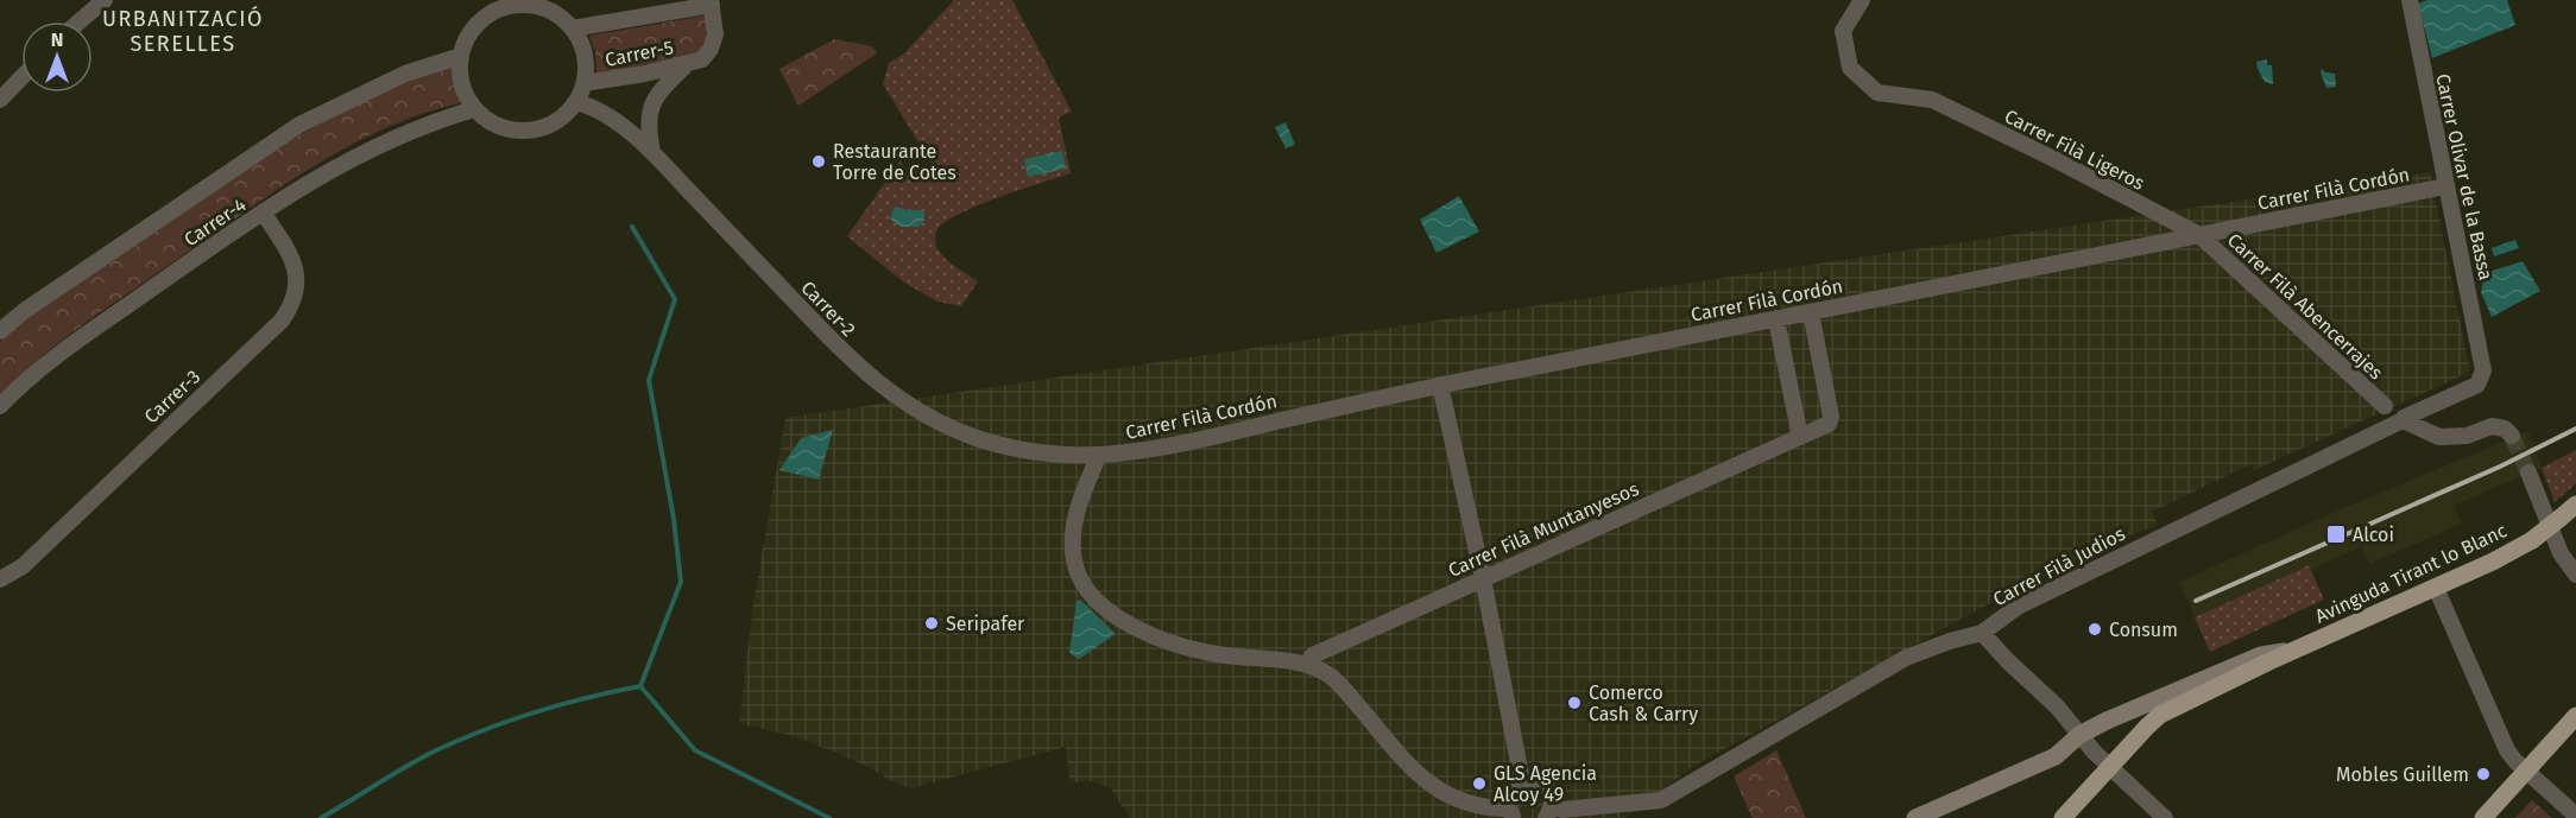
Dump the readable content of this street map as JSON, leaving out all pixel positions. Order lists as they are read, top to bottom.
{
  "streets": {
    "main road": ["Avinguda Tirant lo Blanc"],
    "street": [
      "Carrer-5",
      "Carrer Filà Ligeros",
      "Carrer Olivar de la Bassa",
      "Carrer Filà Cordón",
      "Carrer-4",
      "Carrer Filà Abencerrajes",
      "Carrer-2",
      "Carrer-3",
      "Carrer Filà Muntanyesos",
      "Carrer Filà Judios"
    ]
  },
  "crossings": [
    ["Carrer-5", "Carrer-4"],
    ["Carrer-5", "Carrer-2"],
    ["Carrer Filà Ligeros", "Carrer Filà Cordón"],
    ["Carrer Filà Ligeros", "Carrer Filà Abencerrajes"],
    ["Carrer Olivar de la Bassa", "Carrer Filà Cordón"],
    ["Carrer Olivar de la Bassa", "Carrer Filà Judios"],
    ["Carrer Filà Cordón", "Carrer Filà Abencerrajes"],
    ["Carrer Filà Cordón", "Carrer-2"],
    ["Carrer Filà Cordón", "Carrer Filà Muntanyesos"],
    ["Carrer-4", "Carrer-2"],
    ["Carrer-4", "Carrer-3"],
    ["Carrer Filà Abencerrajes", "Carrer Filà Judios"]
  ],
  "districts": ["URBANITZACIÓ SERELLES"],
  "places": {
    "other": [
      "Restaurante Torre de Cotes",
      "Seripafer",
      "Consum",
      "Comerco Cash & Carry",
      "Mobles Guillem",
      "GLS Agencia Alcoy 49"
    ],
    "transit": ["Alcoi"]
  },
  "north": "top"
}
